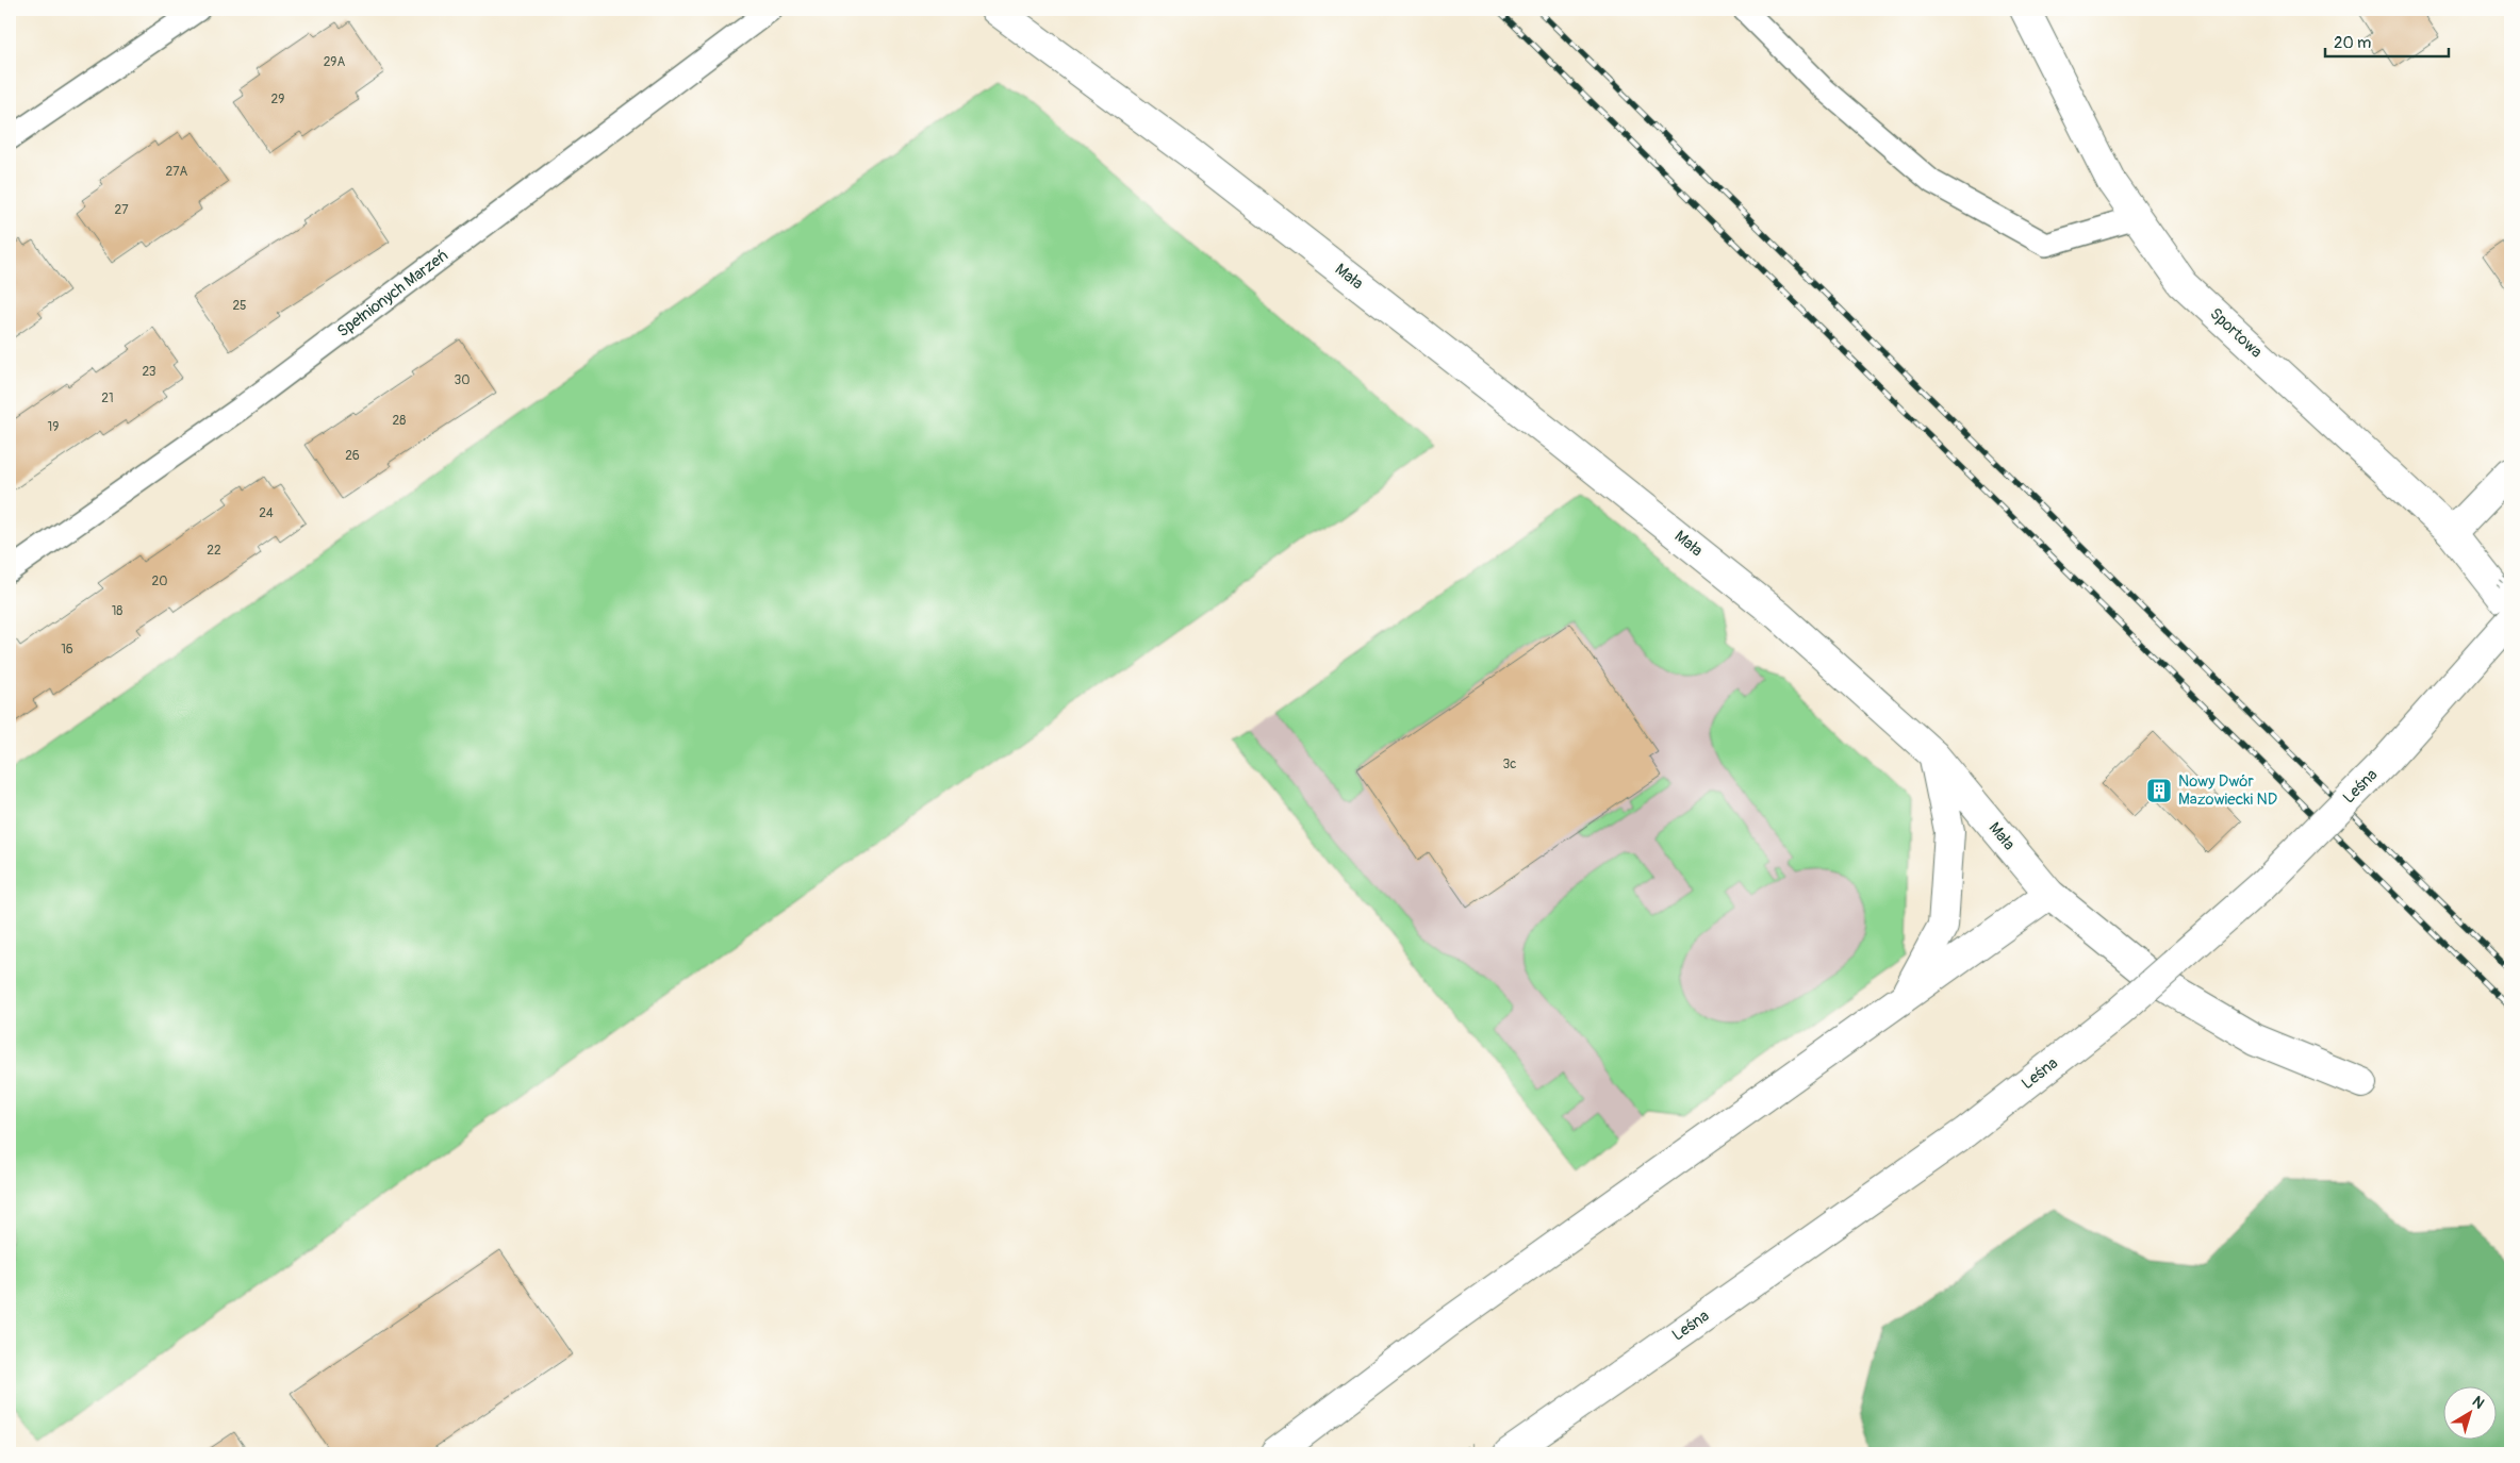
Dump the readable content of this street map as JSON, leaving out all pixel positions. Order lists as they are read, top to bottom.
{
  "streets": {
    "street": ["Mała", "Sportowa", "Leśna"],
    "lane": ["Spełnionych Marzeń"]
  },
  "places": {
    "building": ["Nowy Dwór Mazowiecki ND"]
  },
  "house_numbers": [
    "29A",
    "29",
    "27A",
    "27",
    "25",
    "23",
    "30",
    "21",
    "28",
    "19",
    "26",
    "24",
    "22",
    "20",
    "18",
    "16",
    "3c"
  ],
  "scale_bar": "20 m",
  "north": "top right"
}
